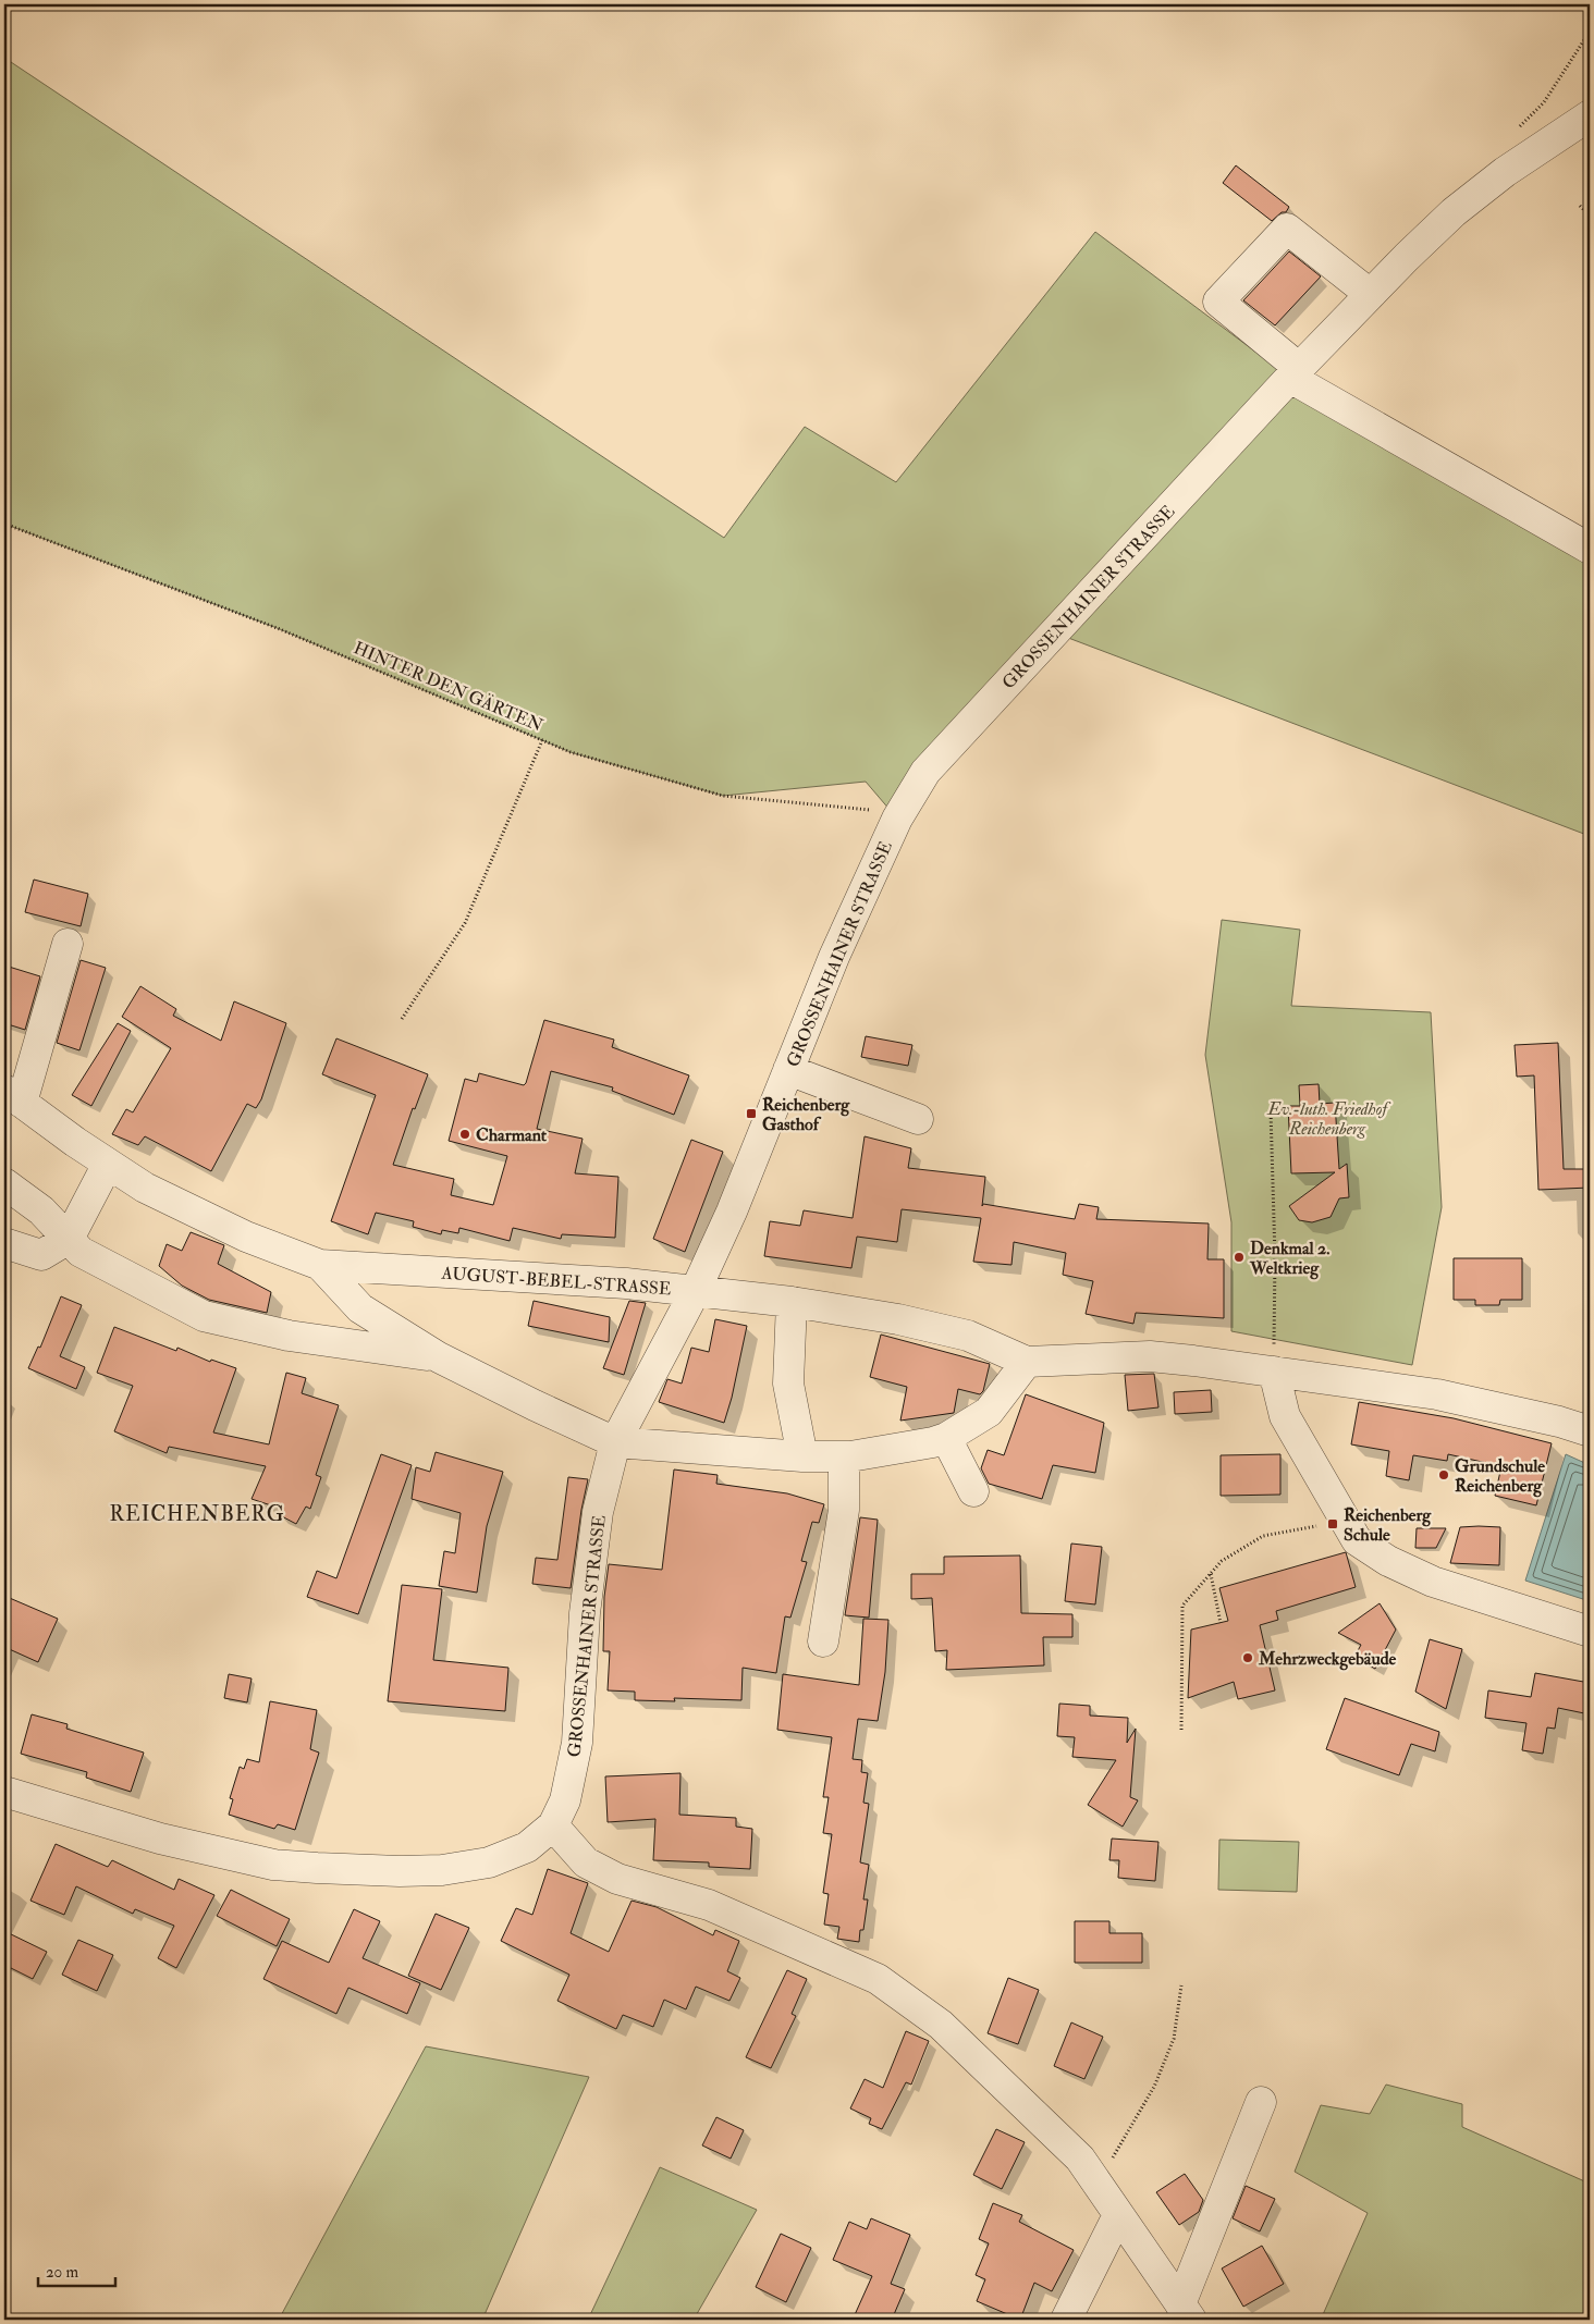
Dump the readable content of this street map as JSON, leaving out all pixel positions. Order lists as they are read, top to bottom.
{
  "streets": {
    "street": ["GROSSENHAINER STRASSE", "AUGUST-BEBEL-STRASSE"],
    "path": ["HINTER DEN GÄRTEN"]
  },
  "crossings": [
    ["GROSSENHAINER STRASSE", "HINTER DEN GÄRTEN"],
    ["GROSSENHAINER STRASSE", "AUGUST-BEBEL-STRASSE"]
  ],
  "districts": ["REICHENBERG"],
  "parks": ["Ev.-luth. Friedhof Reichenberg"],
  "places": {
    "transit": ["Reichenberg Gasthof", "Reichenberg Schule"],
    "other": [
      "Charmant",
      "Denkmal 2. Weltkrieg",
      "Grundschule Reichenberg",
      "Mehrzweckgebäude"
    ]
  },
  "scale_bar": "20 m"
}
